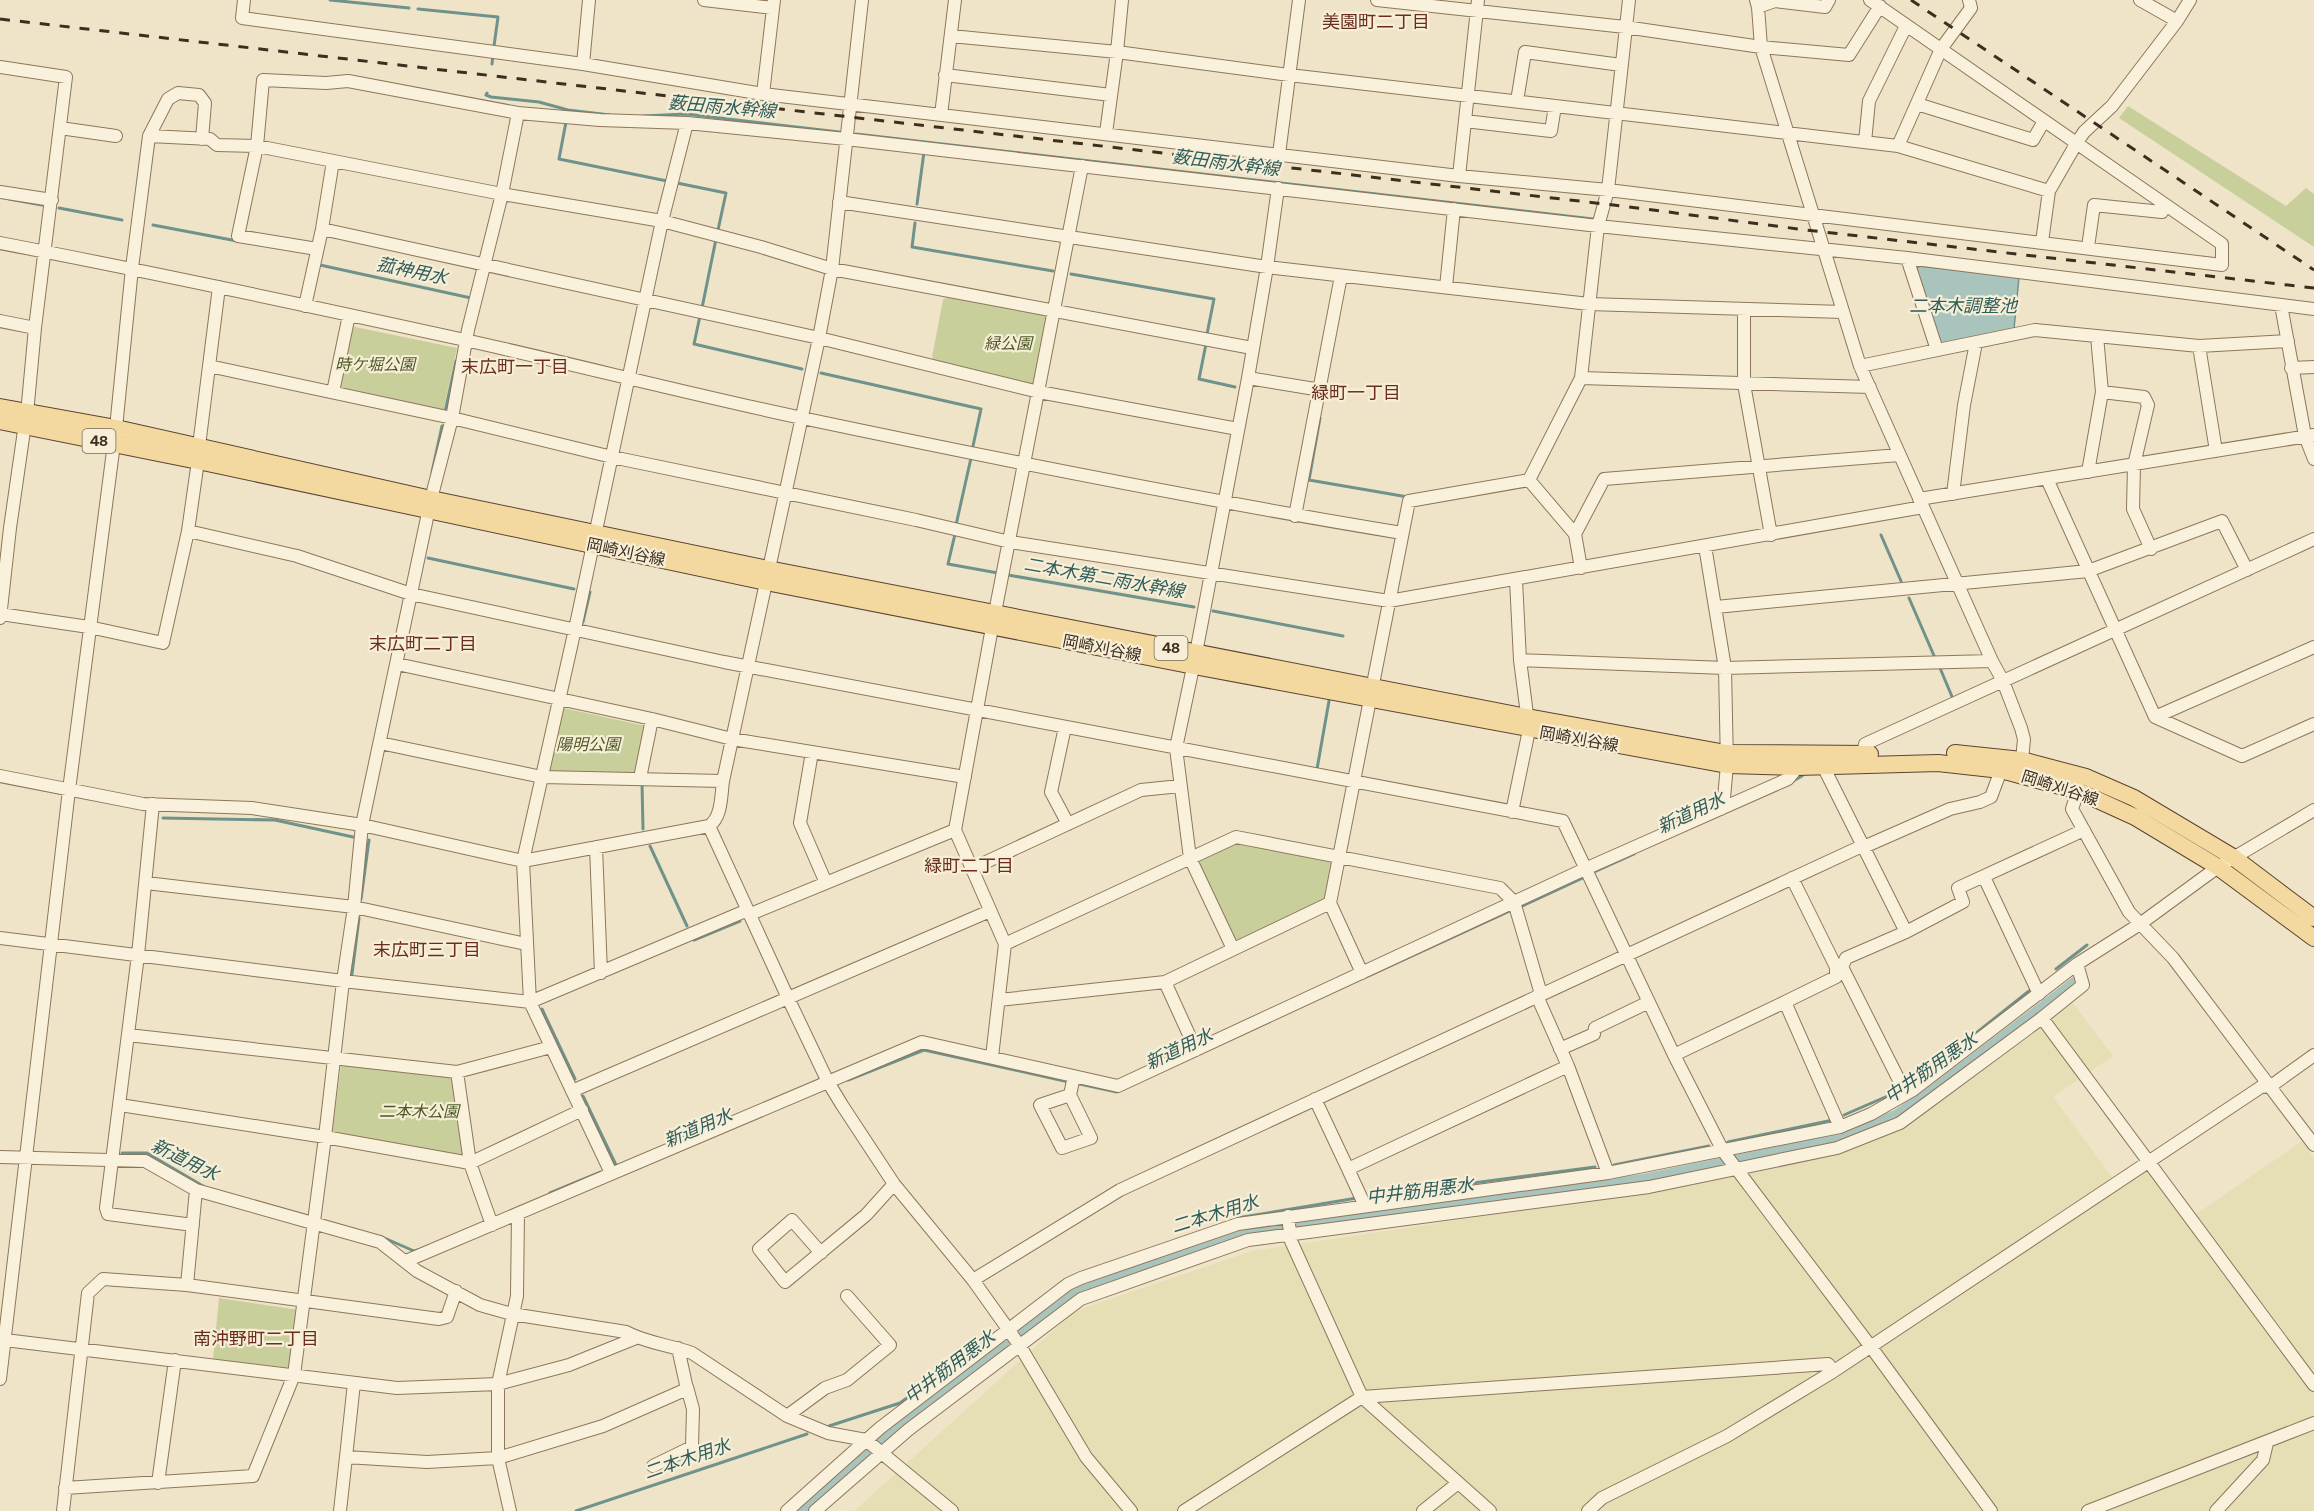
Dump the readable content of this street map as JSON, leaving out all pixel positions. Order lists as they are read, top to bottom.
{
  "streets": {
    "main road": ["48", "岡崎刈谷線"]
  },
  "districts": [
    "美園町二丁目",
    "末広町一丁目",
    "緑町一丁目",
    "末広町二丁目",
    "緑町二丁目",
    "末広町三丁目",
    "南沖野町二丁目"
  ],
  "water": [
    "薮田雨水幹線",
    "菰神用水",
    "二本木調整池",
    "二本木第二雨水幹線",
    "新道用水",
    "中井筋用悪水",
    "二本木用水"
  ],
  "parks": [
    "緑公園",
    "時ケ堀公園",
    "陽明公園",
    "二本木公園"
  ]
}
